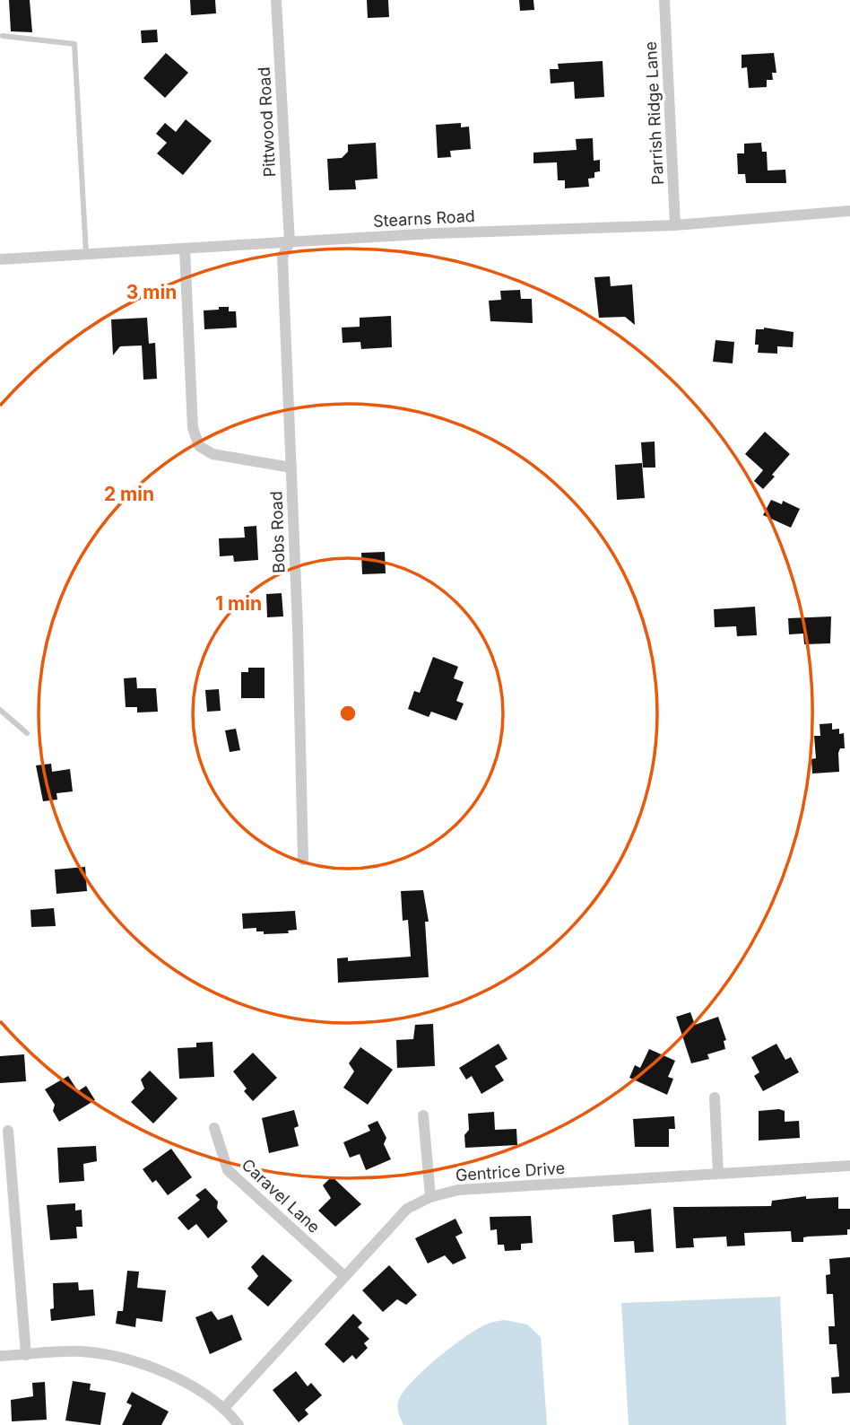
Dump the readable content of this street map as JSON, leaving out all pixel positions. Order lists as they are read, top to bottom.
{
  "streets": {
    "street": [
      "Parrish Ridge Lane",
      "Pittwood Road",
      "Stearns Road",
      "Bobs Road",
      "Gentrice Drive",
      "Caravel Lane"
    ]
  },
  "crossings": [
    ["Parrish Ridge Lane", "Stearns Road"],
    ["Pittwood Road", "Stearns Road"],
    ["Pittwood Road", "Bobs Road"],
    ["Stearns Road", "Bobs Road"],
    ["Gentrice Drive", "Caravel Lane"]
  ],
  "rings": ["3 min", "2 min", "1 min"]
}
